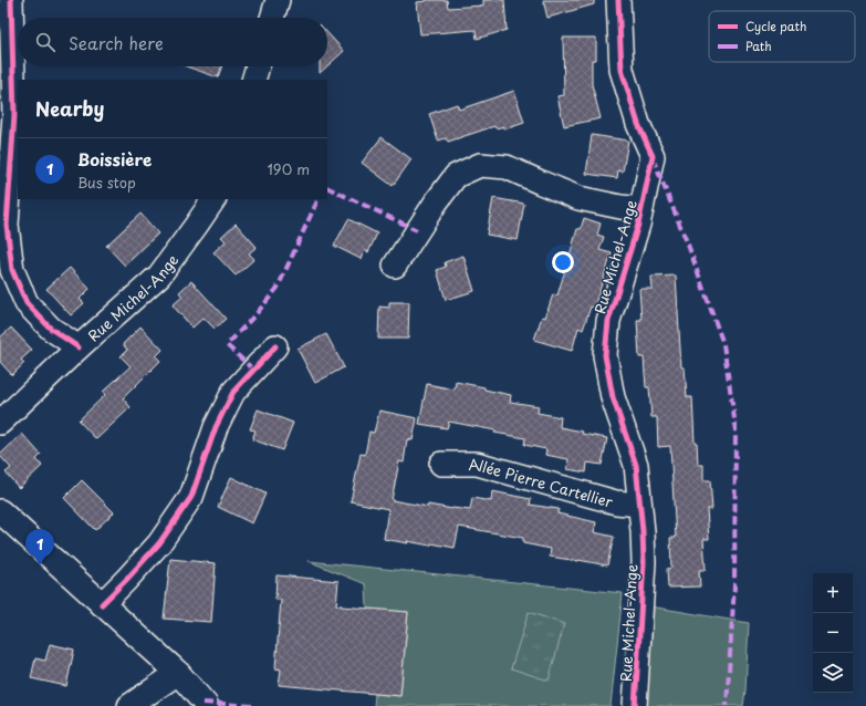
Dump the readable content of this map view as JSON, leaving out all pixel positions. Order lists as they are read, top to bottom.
{
  "streets": {
    "street": ["Rue Michel-Ange", "Allée Pierre Cartellier"]
  },
  "crossings": [
    ["Rue Michel-Ange", "Allée Pierre Cartellier"]
  ],
  "legend": ["Cycle path", "Path"],
  "page": {
    "search": "Search here",
    "heading": "Nearby",
    "list": [
      {
        "mark": "1",
        "name": "Boissière",
        "note": "Bus stop",
        "value": "190 m"
      }
    ],
    "pins": "1",
    "map_buttons": ["+", "−"]
  }
}
